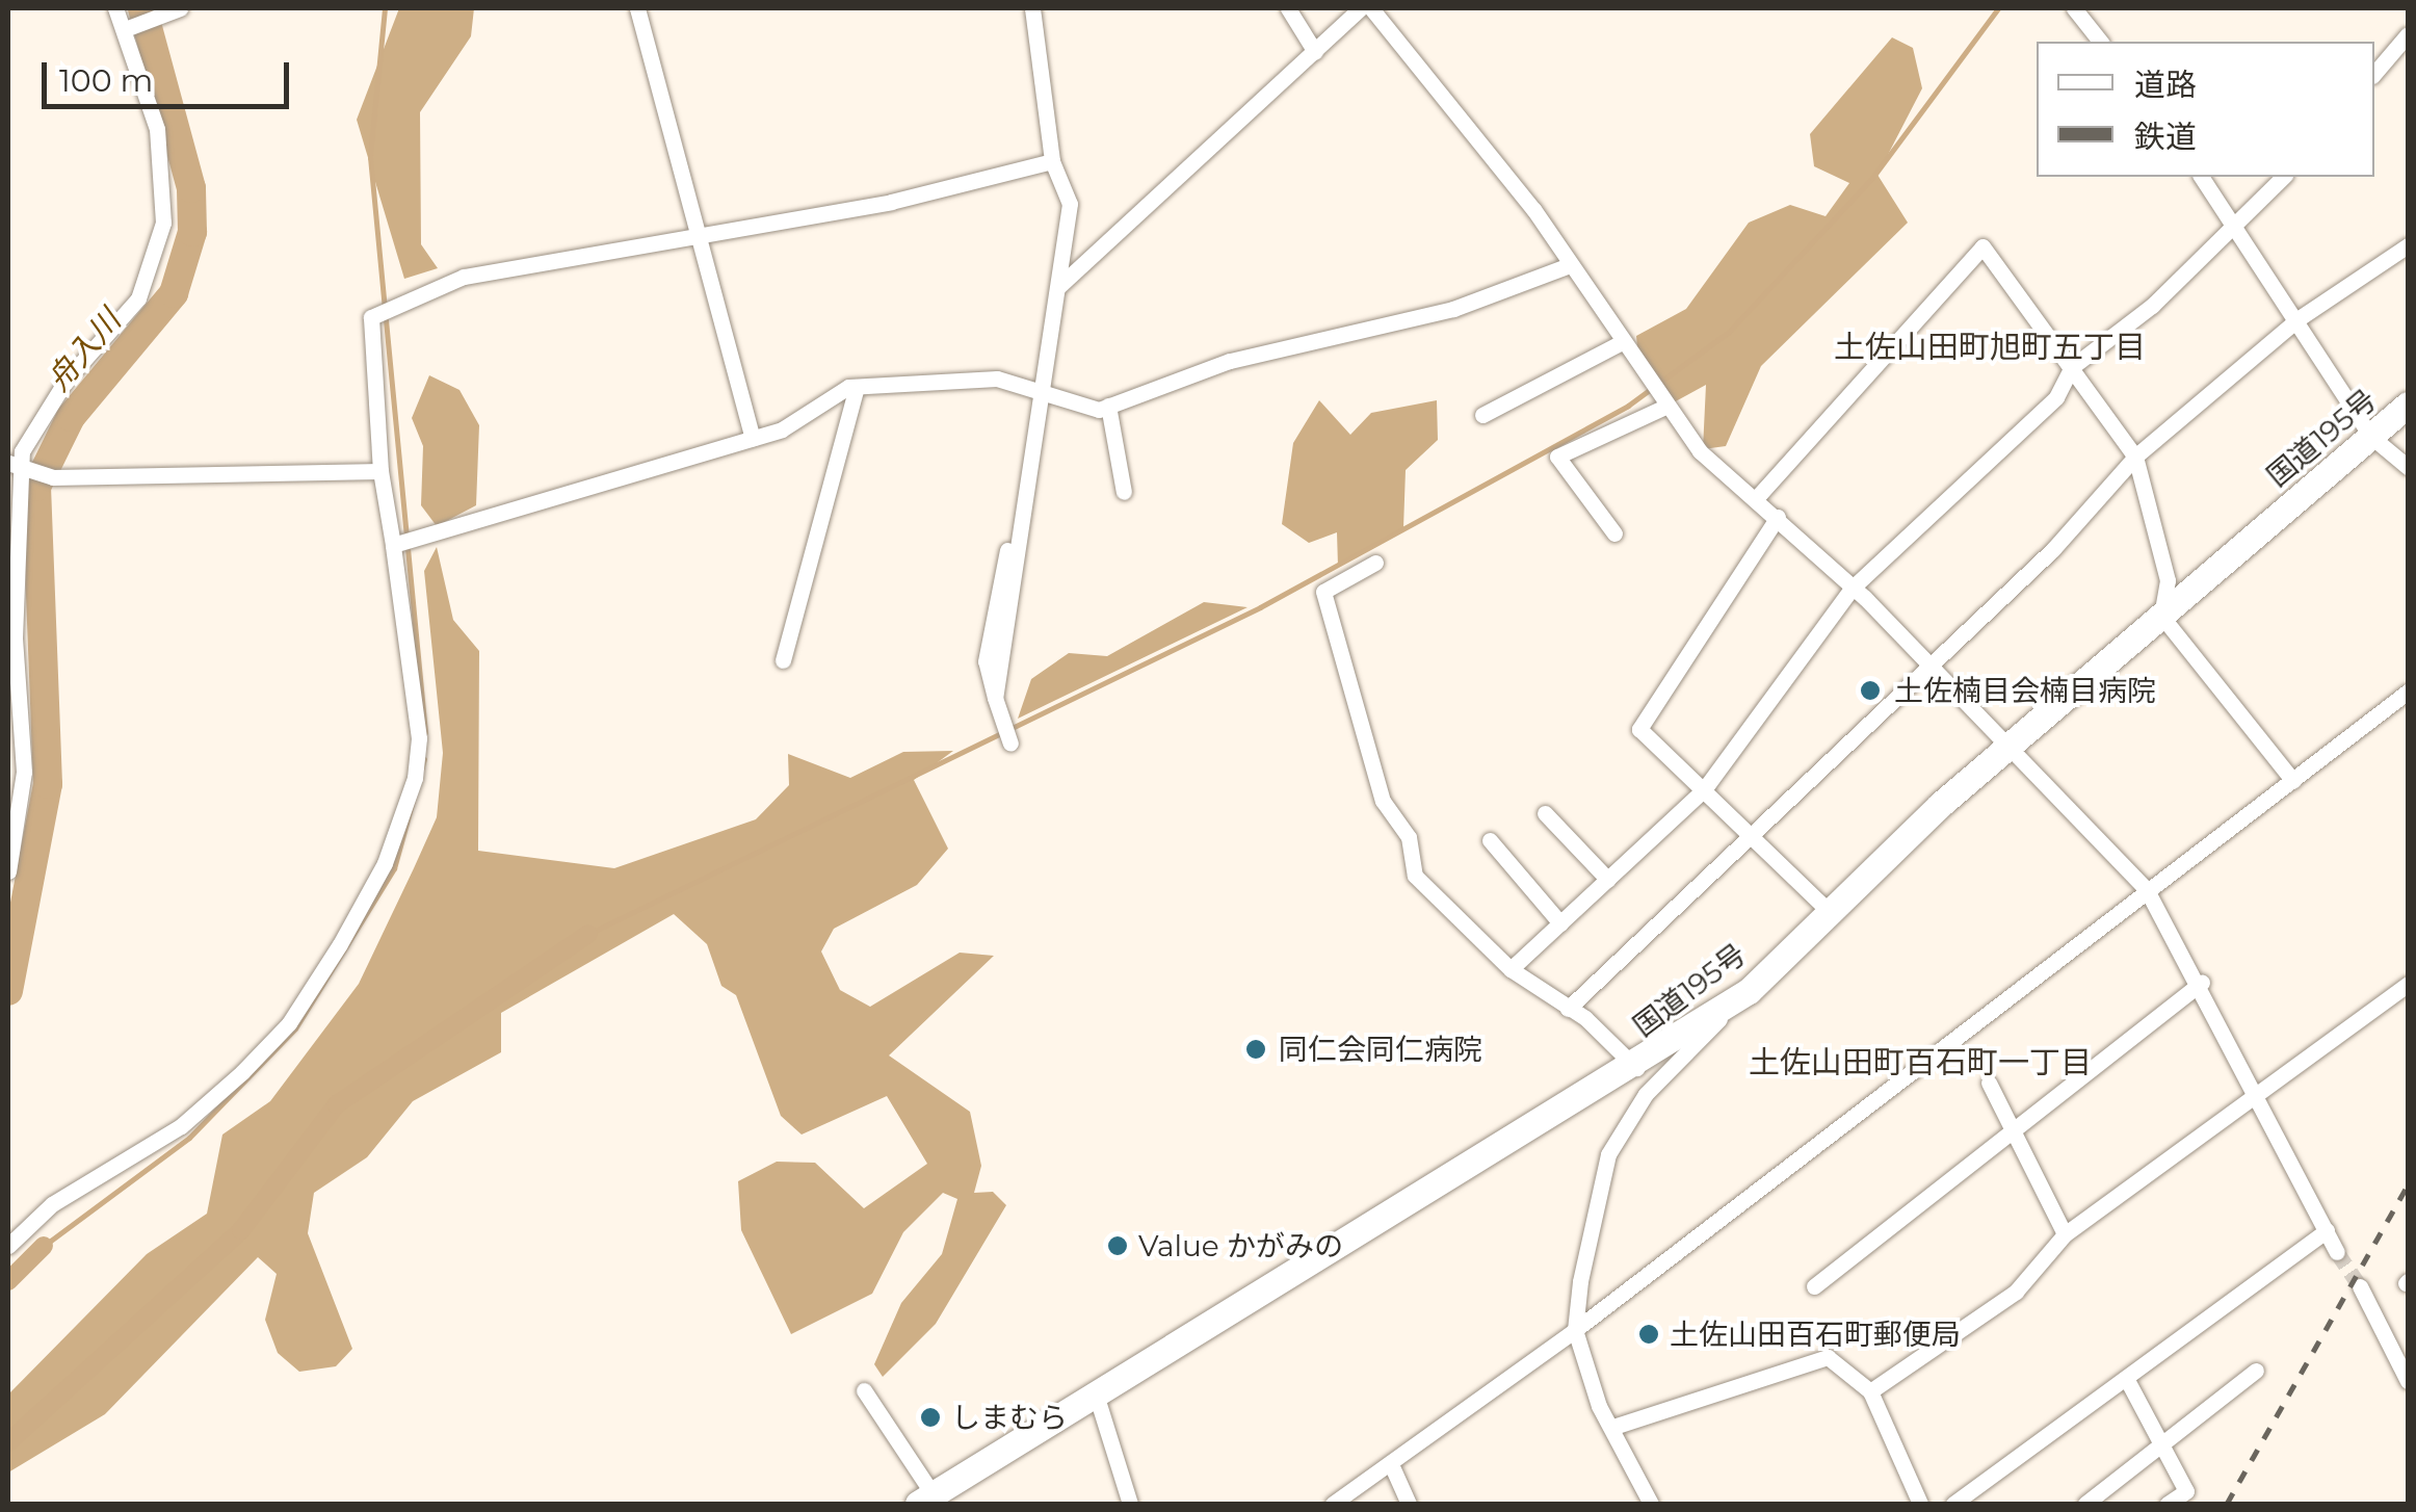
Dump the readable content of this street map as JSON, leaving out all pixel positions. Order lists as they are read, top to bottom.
{
  "streets": {
    "highway": ["国道195号"]
  },
  "districts": ["土佐山田町旭町五丁目", "土佐山田町百石町一丁目"],
  "water": ["舟入川"],
  "places": [
    "土佐楠目会楠目病院",
    "同仁会同仁病院",
    "Value かがみの",
    "土佐山田百石町郵便局",
    "しまむら"
  ],
  "legend": ["道路", "鉄道"],
  "scale_bar": "100 m"
}
